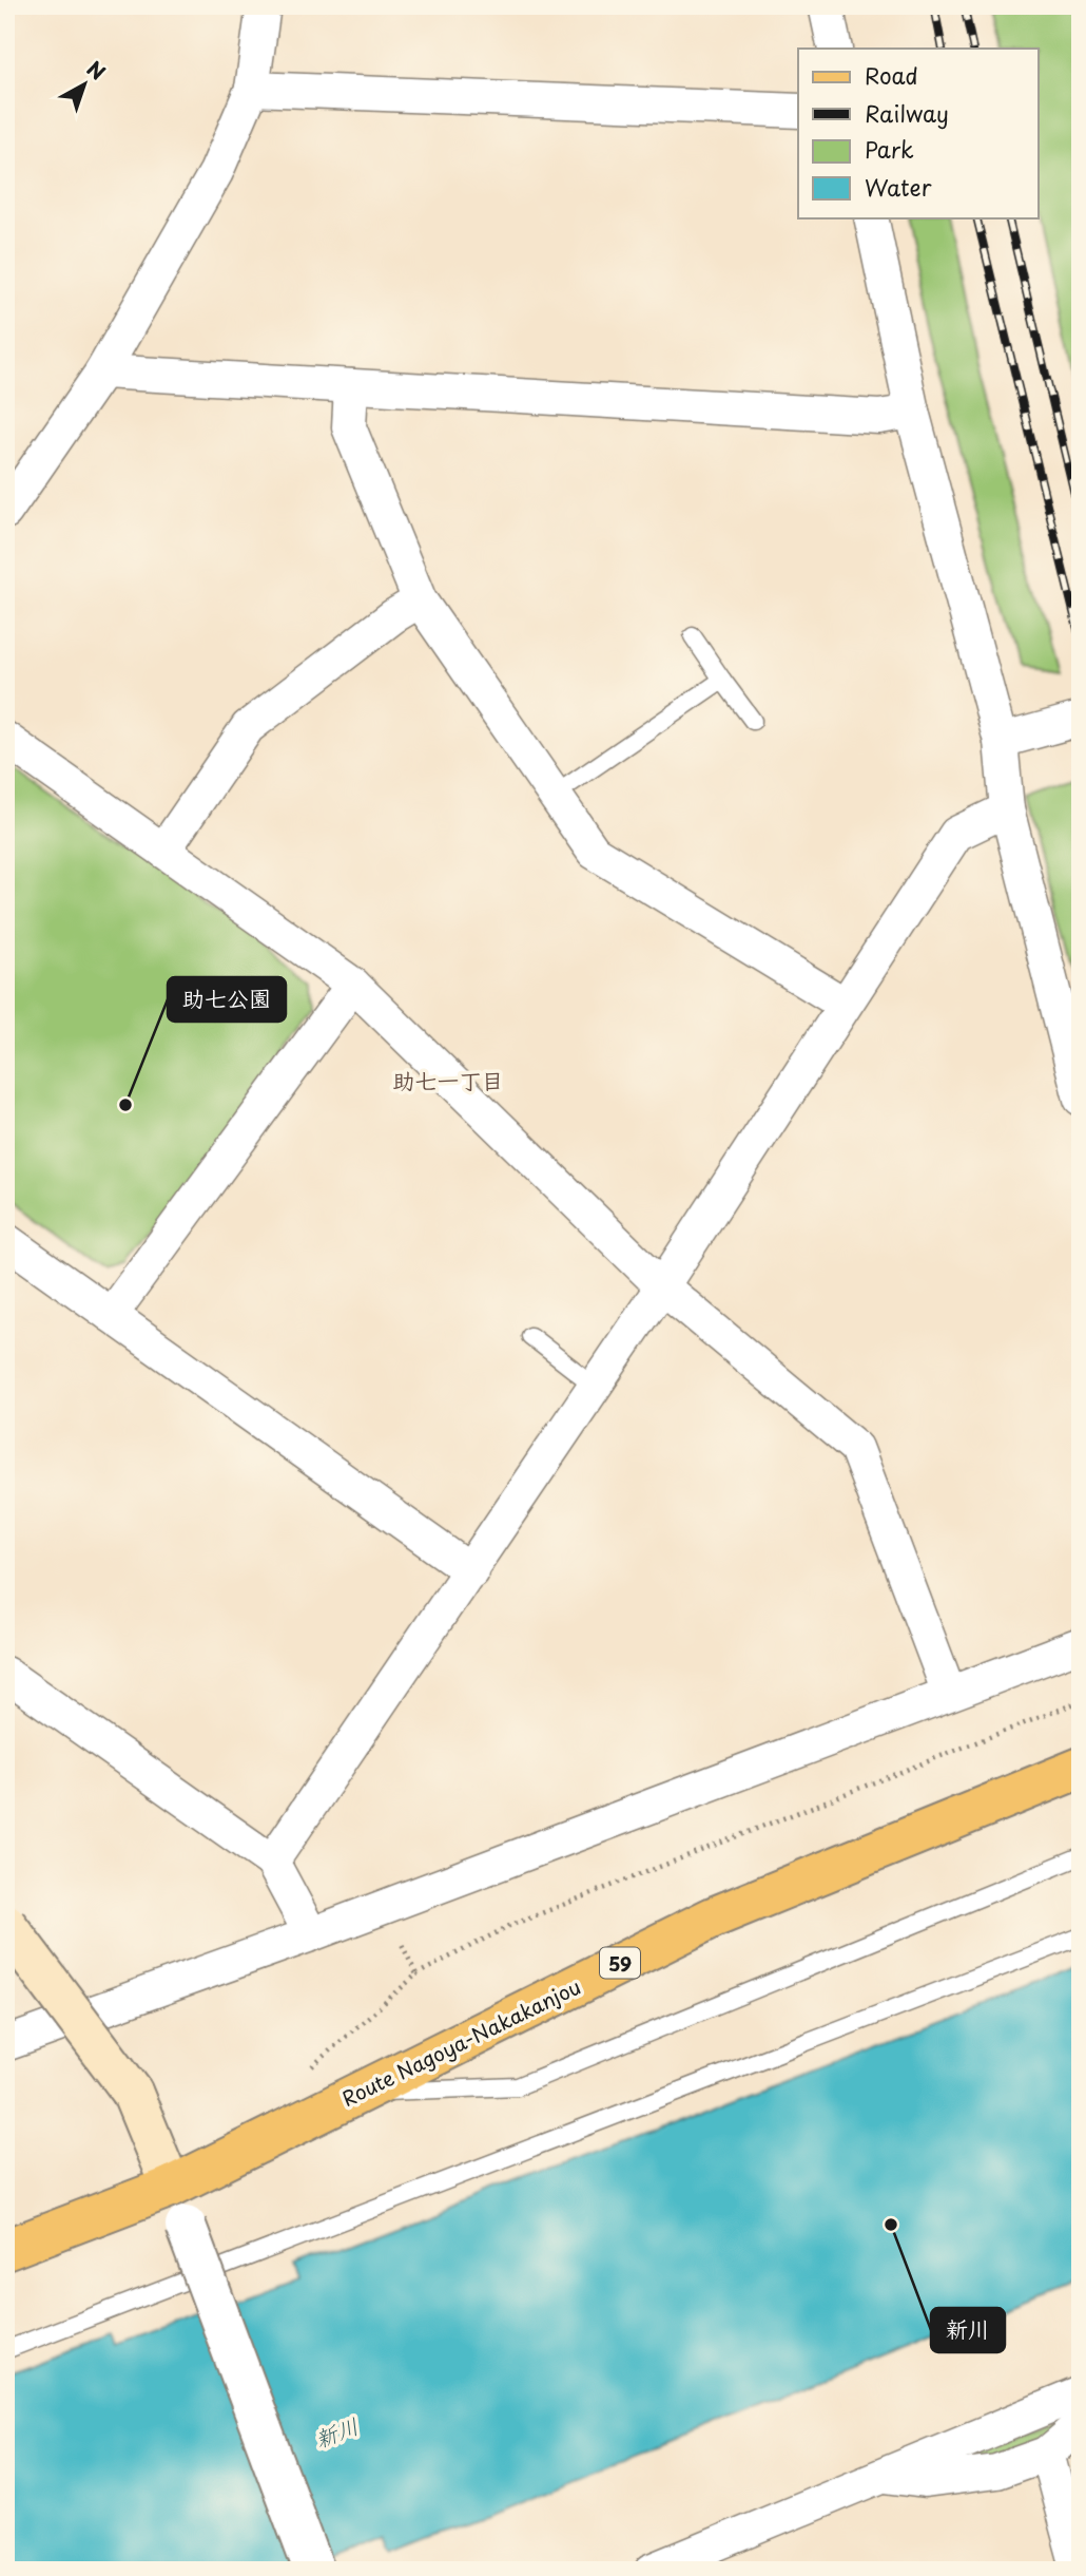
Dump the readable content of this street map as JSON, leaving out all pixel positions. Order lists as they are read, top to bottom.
{
  "streets": {
    "main road": ["59", "Route Nagoya-Nakakanjou"]
  },
  "districts": ["助七一丁目"],
  "water": ["新川"],
  "places": ["助七公園", "新川"],
  "legend": [
    "Road",
    "Railway",
    "Park",
    "Water"
  ],
  "north": "top right"
}
